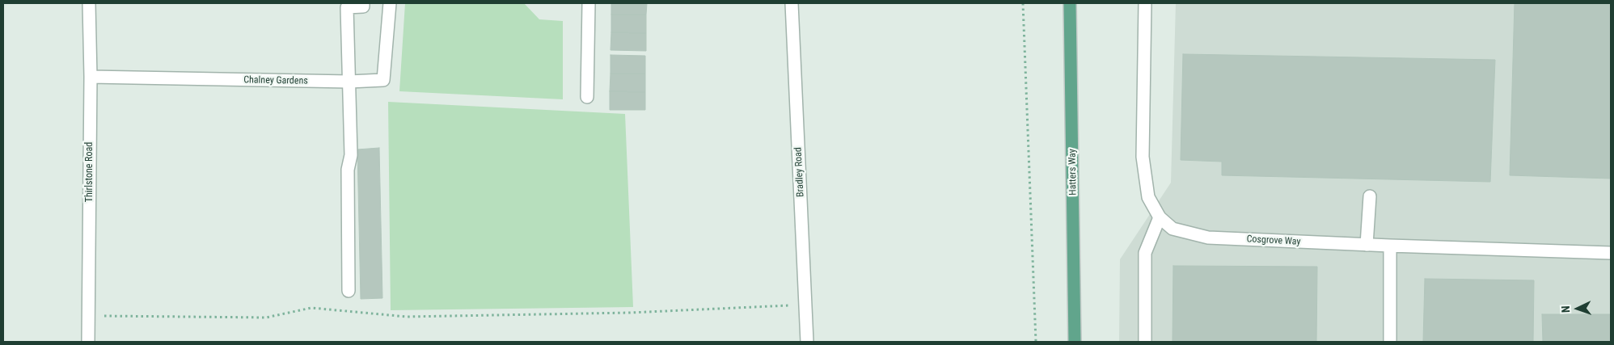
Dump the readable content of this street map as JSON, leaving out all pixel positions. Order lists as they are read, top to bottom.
{
  "streets": {
    "main road": ["Hatters Way"],
    "street": [
      "Chalney Gardens",
      "Thirlstone Road",
      "Bradley Road",
      "Cosgrove Way"
    ]
  },
  "crossings": [
    ["Chalney Gardens", "Thirlstone Road"]
  ],
  "north": "left"
}
